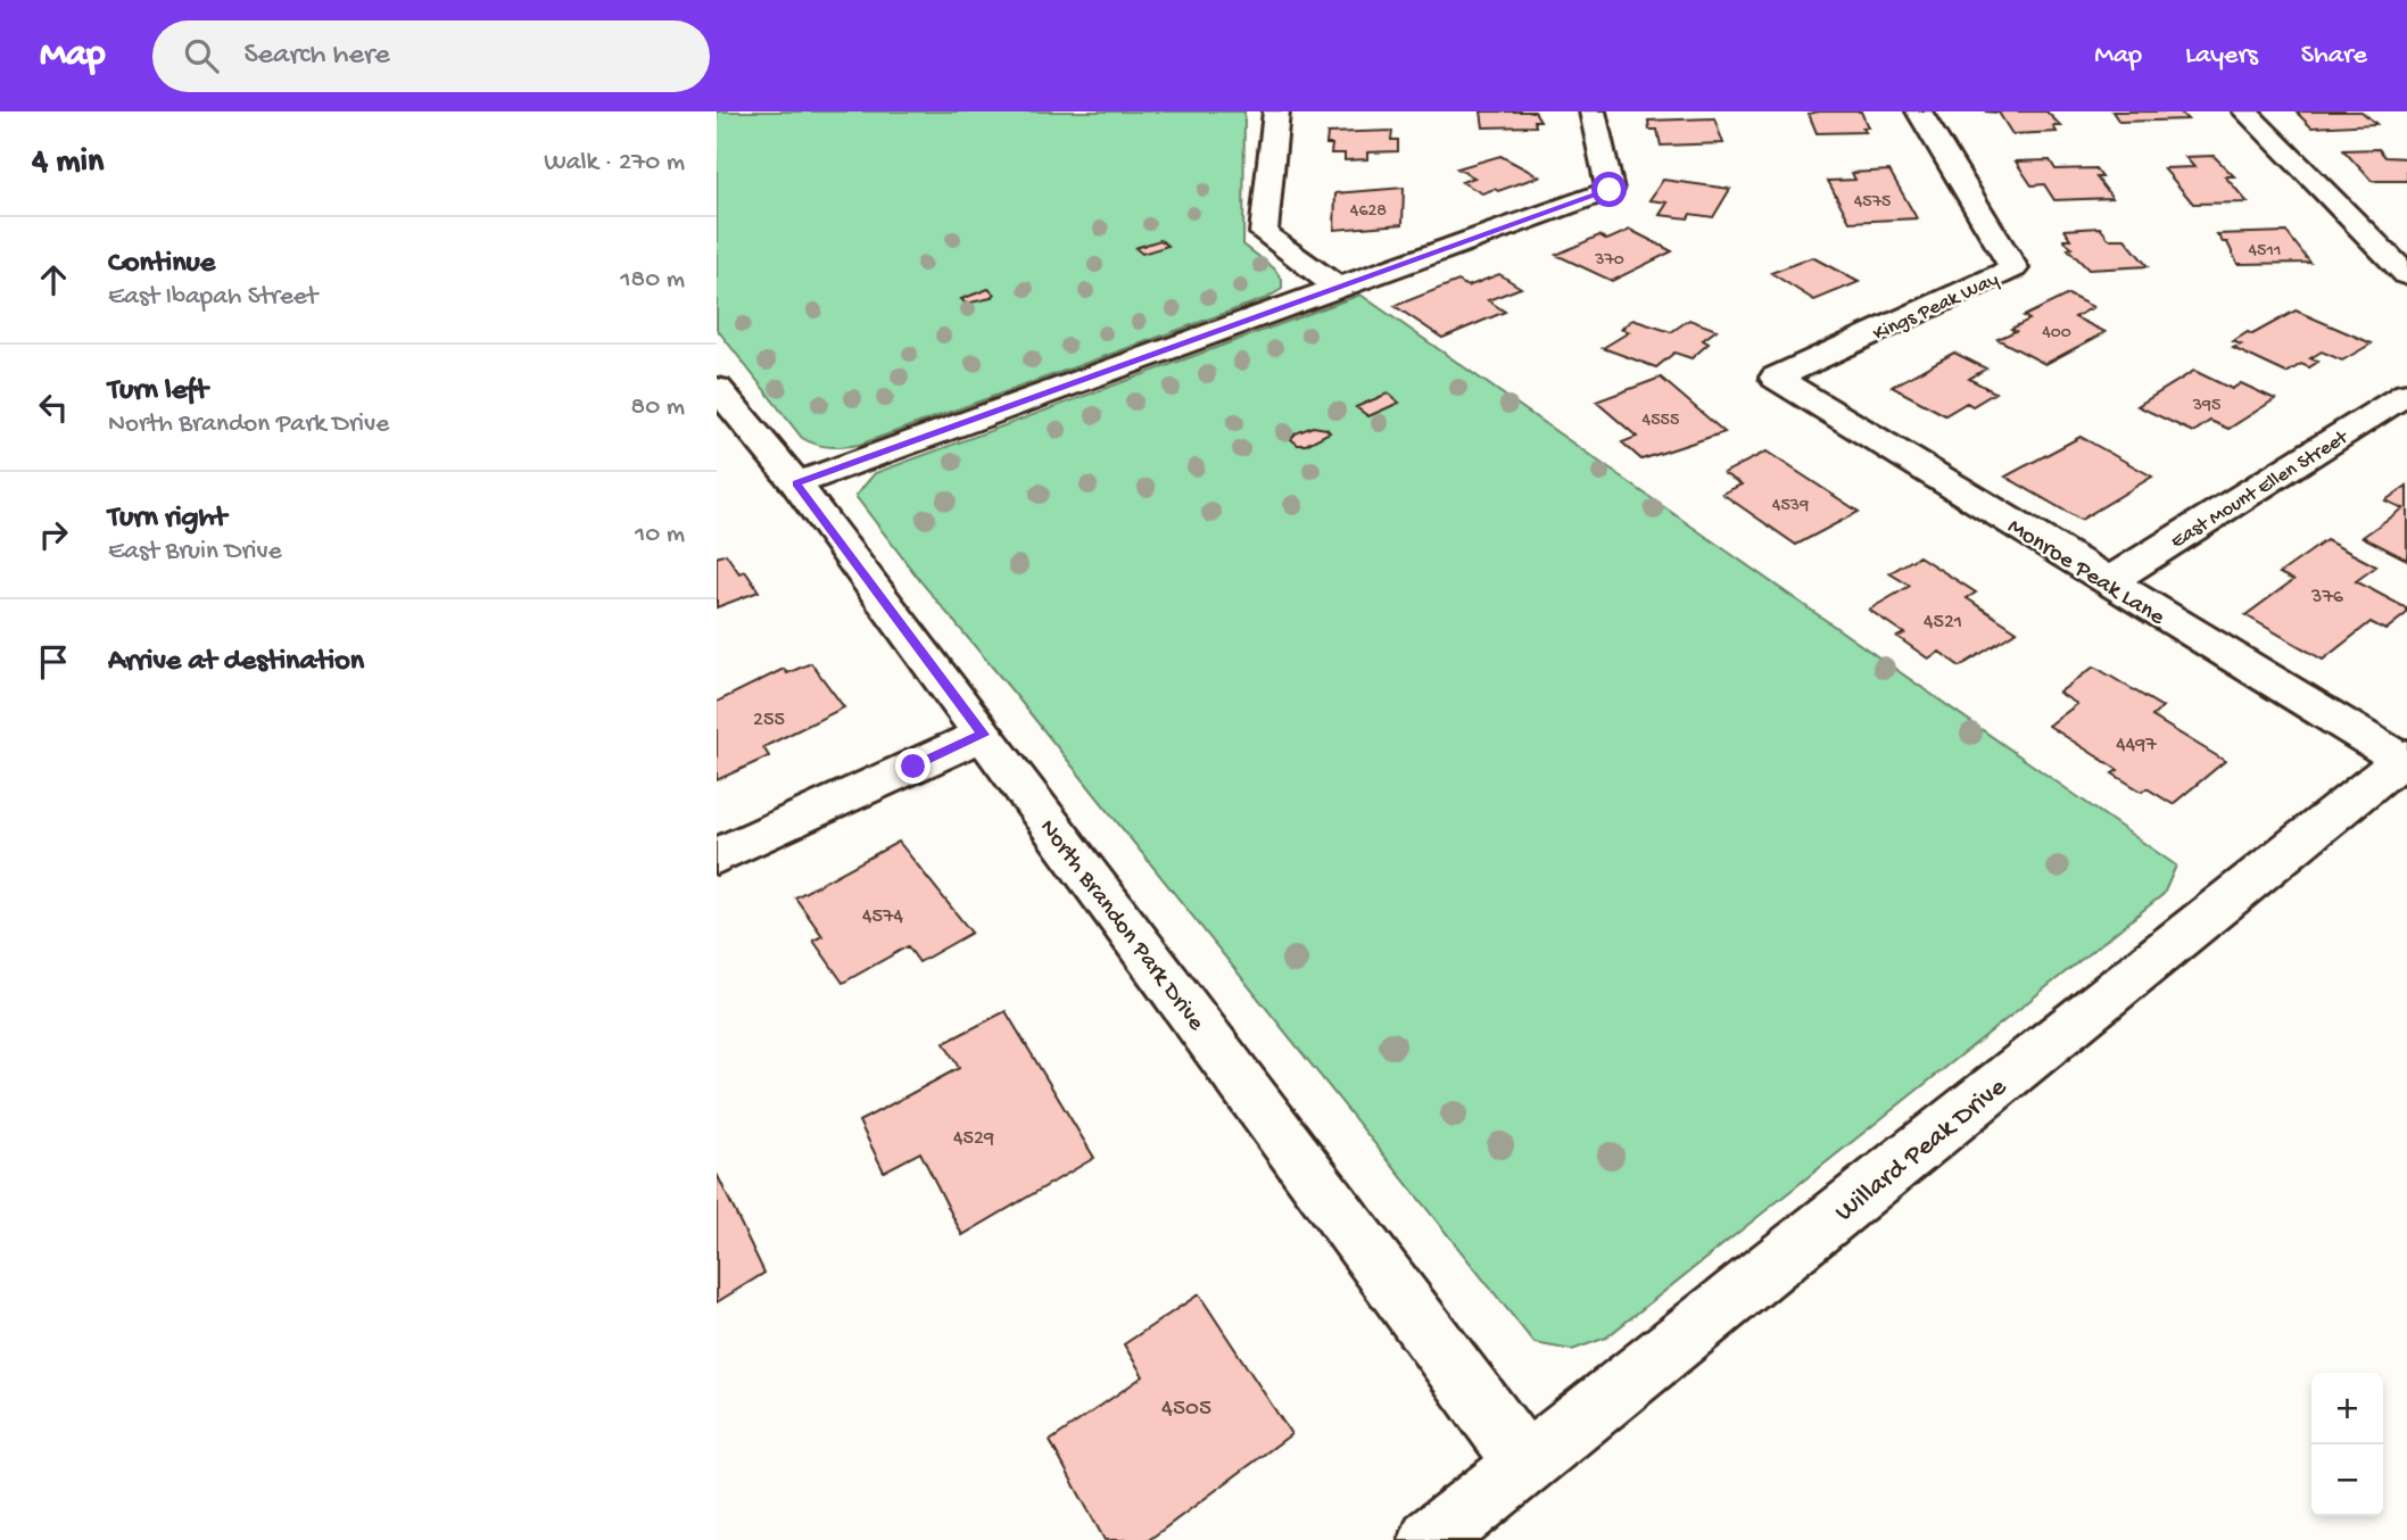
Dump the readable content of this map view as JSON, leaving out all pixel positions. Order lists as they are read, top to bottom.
{
  "streets": {
    "street": [
      "Kings Peak Way",
      "East Mount Ellen Street",
      "Monroe Peak Lane",
      "North Brandon Park Drive",
      "Willard Peak Drive"
    ]
  },
  "crossings": [
    ["Kings Peak Way", "Monroe Peak Lane"],
    ["East Mount Ellen Street", "Monroe Peak Lane"],
    ["Monroe Peak Lane", "Willard Peak Drive"],
    ["North Brandon Park Drive", "Willard Peak Drive"]
  ],
  "house_numbers": [
    "4575",
    "4628",
    "4511",
    "370",
    "400",
    "395",
    "4555",
    "4539",
    "376",
    "4521",
    "255",
    "4497",
    "4574",
    "4529",
    "4505"
  ],
  "page": {
    "header": "Map",
    "search": "Search here",
    "nav": ["Map", "Layers", "Share"],
    "heading": ["4 min", "Walk · 270 m"],
    "list": [
      ["Continue", "East Ibapah Street", "180 m"],
      ["Turn left", "North Brandon Park Drive", "80 m"],
      ["Turn right", "East Bruin Drive", "10 m"],
      "Arrive at destination"
    ],
    "map_buttons": ["+", "−"]
  }
}
